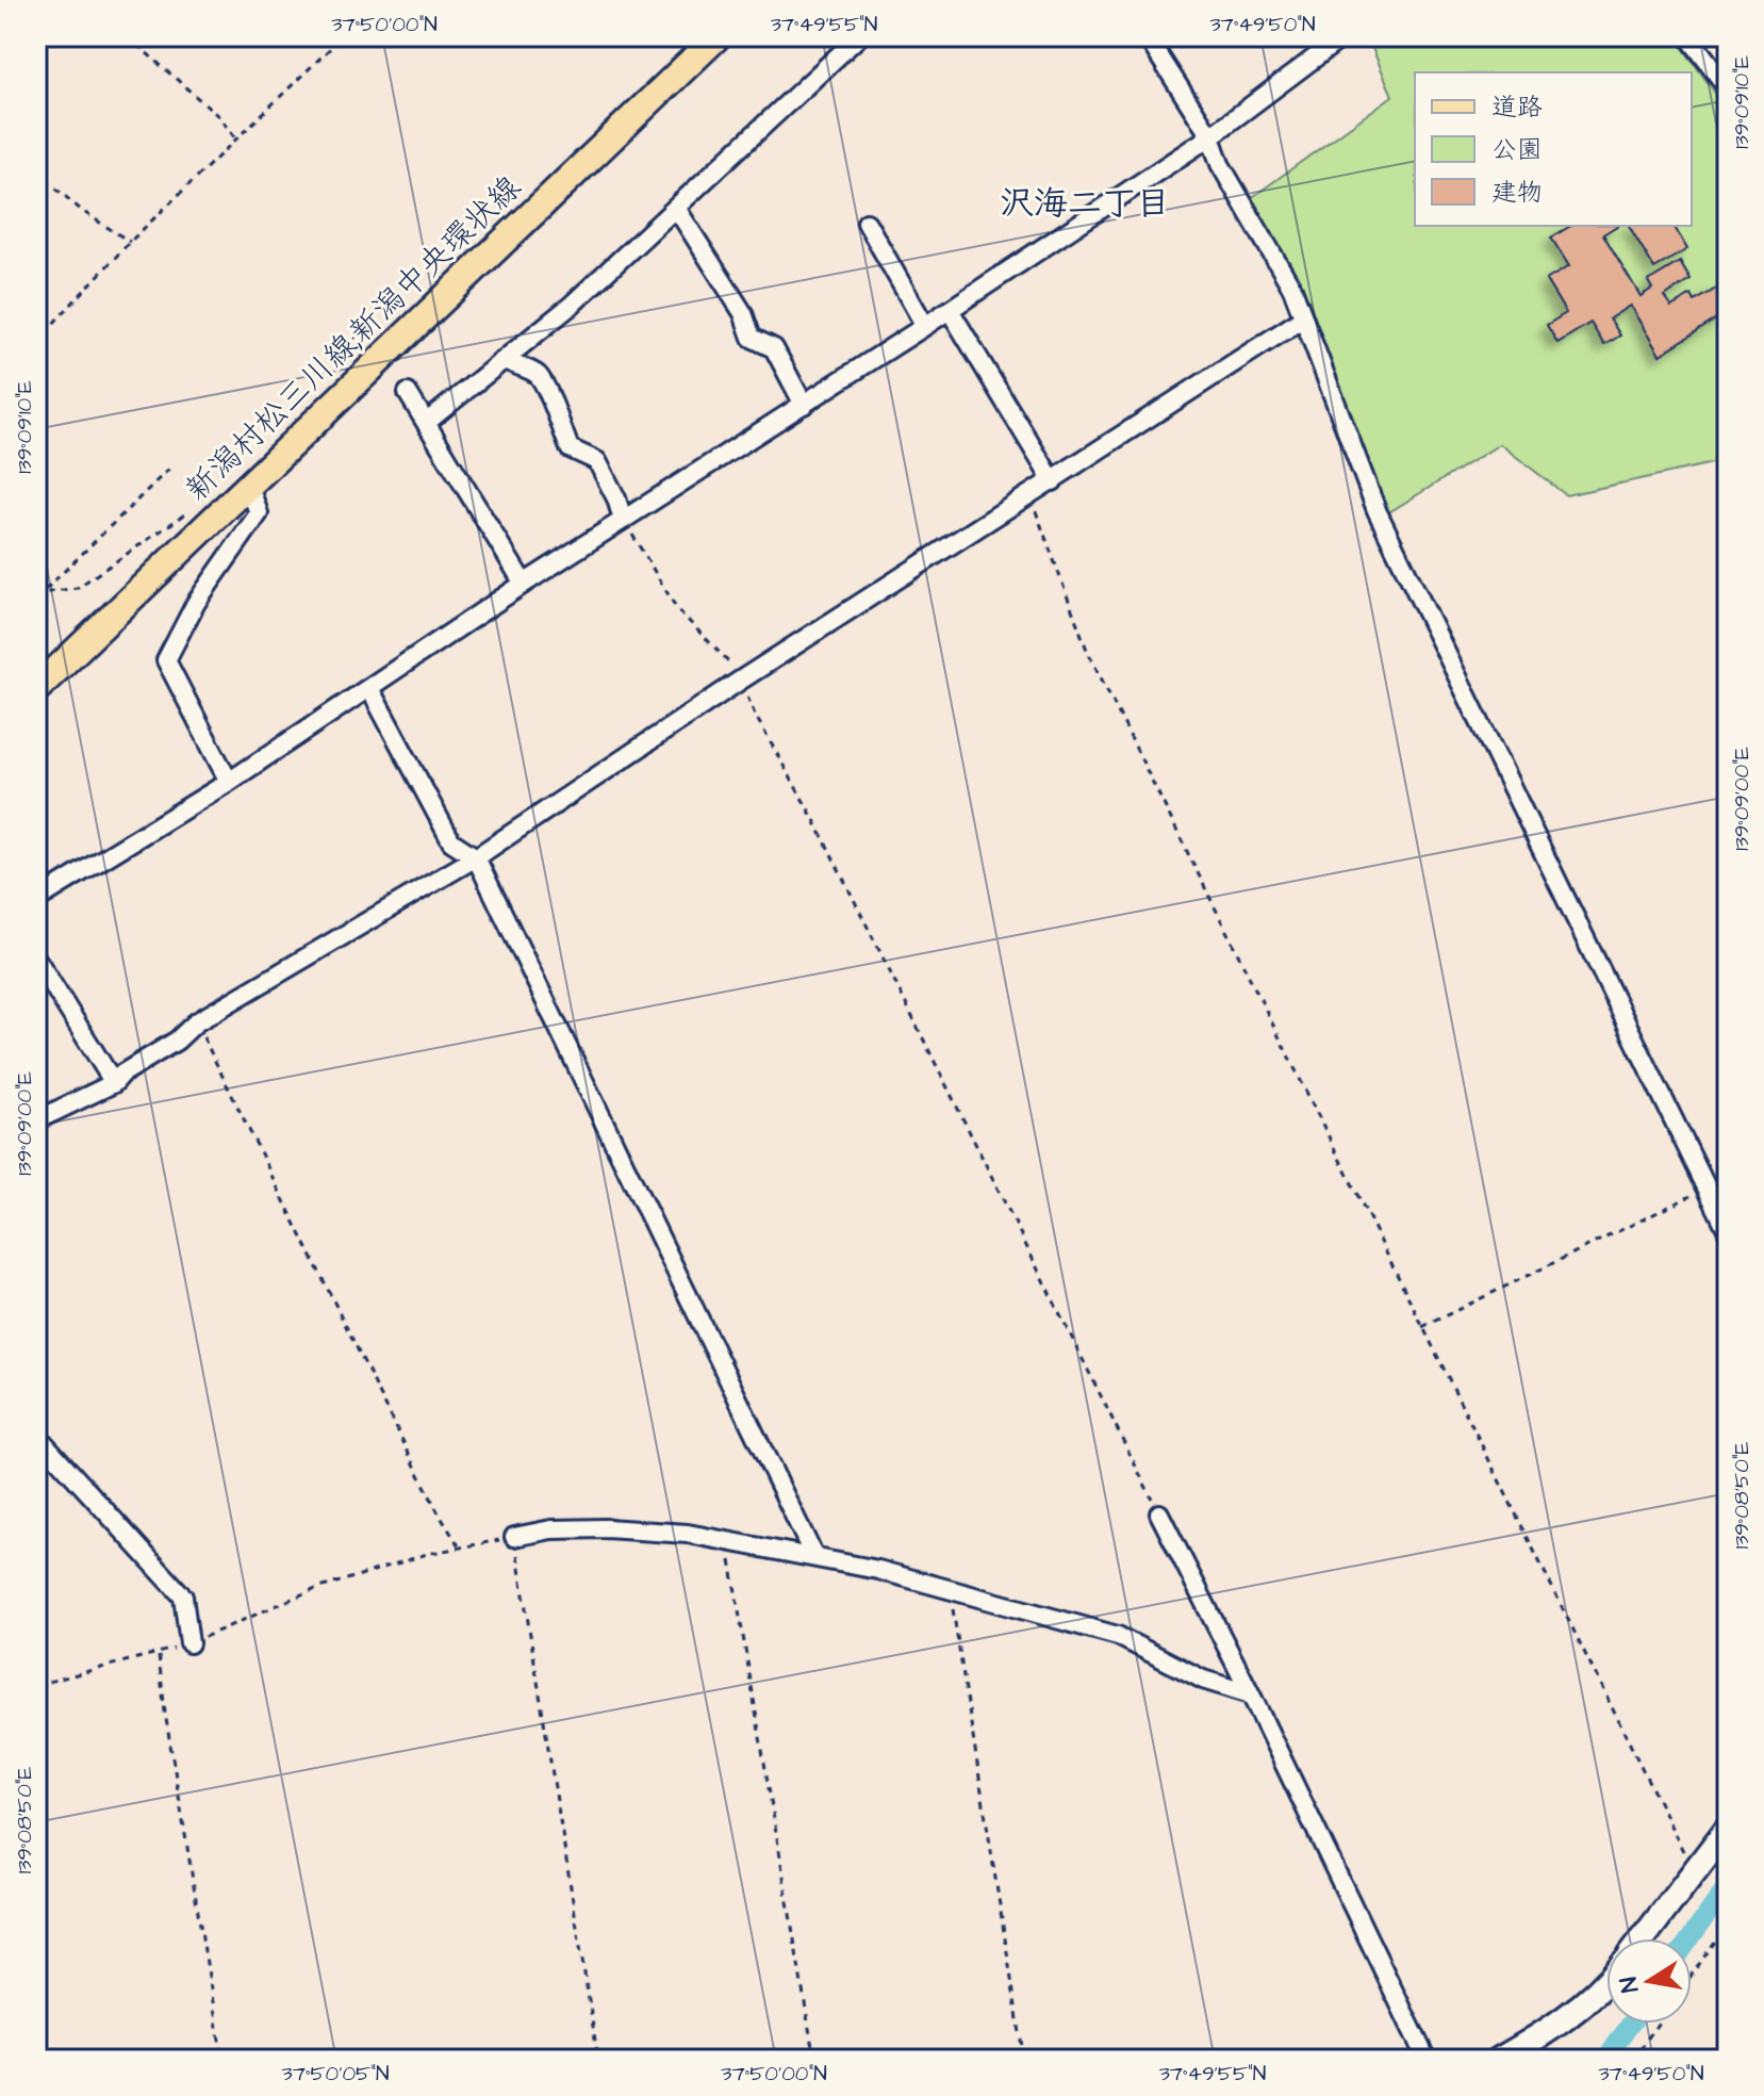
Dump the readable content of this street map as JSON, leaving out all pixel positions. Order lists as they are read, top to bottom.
{
  "streets": {
    "main road": ["新潟村松三川線;新潟中央環状線"]
  },
  "districts": ["沢海二丁目"],
  "legend": ["道路", "公園", "建物"],
  "north": "left",
  "coordinates": [
    "37°50'00\"N",
    "37°49'55\"N",
    "37°49'50\"N",
    "139°09'10\"E",
    "139°09'00\"E",
    "139°08'50\"E",
    "37°50'05\"N"
  ]
}
